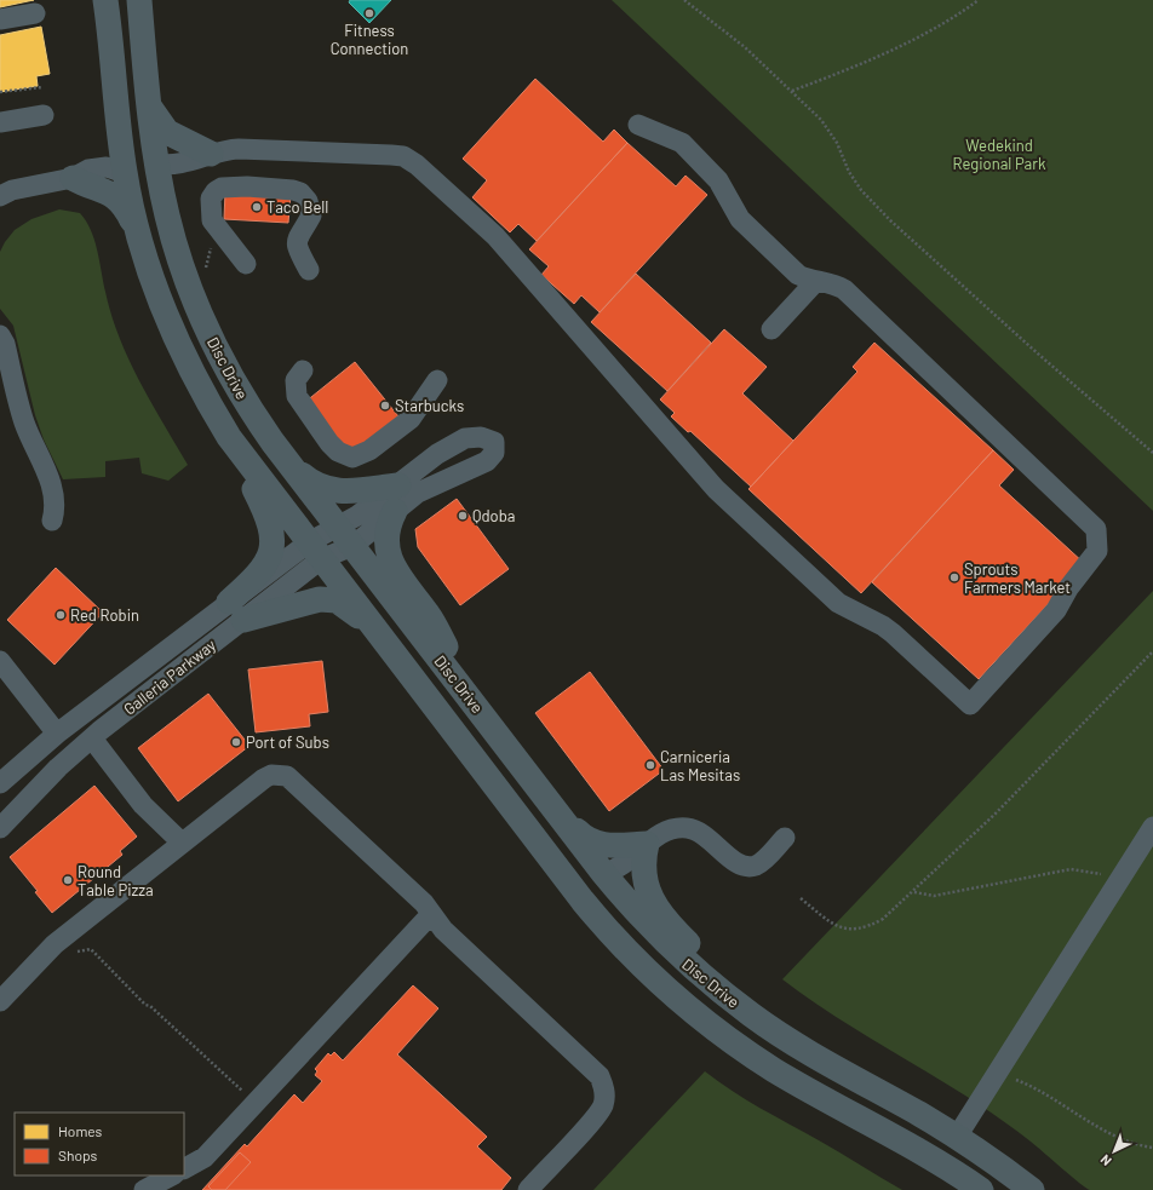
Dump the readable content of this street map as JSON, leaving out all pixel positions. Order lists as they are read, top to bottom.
{
  "streets": {
    "main road": ["Disc Drive"],
    "street": ["Galleria Parkway"]
  },
  "crossings": [
    ["Disc Drive", "Galleria Parkway"]
  ],
  "parks": ["Wedekind Regional Park"],
  "places": [
    "Fitness Connection",
    "Taco Bell",
    "Starbucks",
    "Qdoba",
    "Sprouts Farmers Market",
    "Red Robin",
    "Port of Subs",
    "Carniceria Las Mesitas",
    "Round Table Pizza"
  ],
  "legend": ["Homes", "Shops"],
  "north": "bottom left"
}
